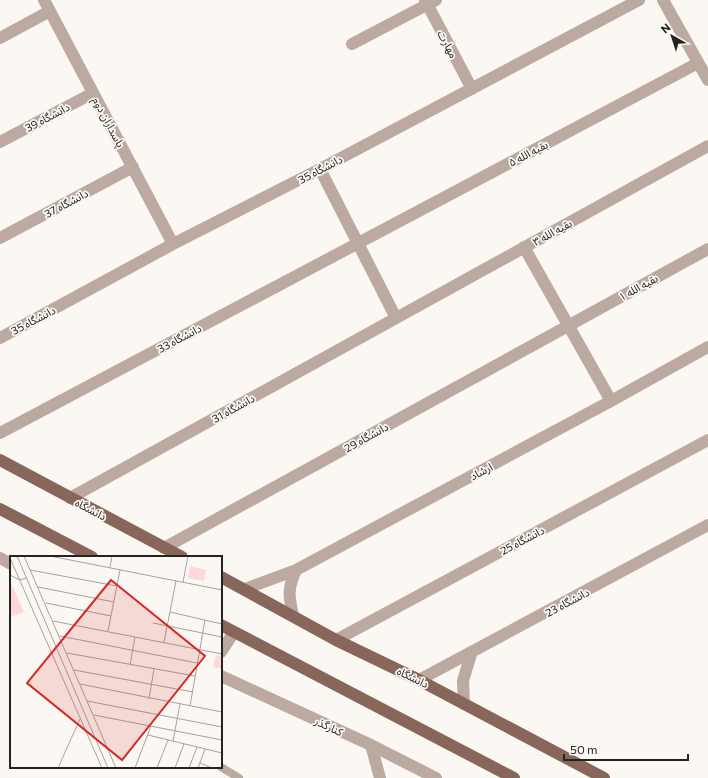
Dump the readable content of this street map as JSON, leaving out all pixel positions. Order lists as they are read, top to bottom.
{
  "streets": {
    "main road": ["دانشگاه"],
    "street": [
      "مهارت",
      "دانشگاه 39",
      "پاسداران دوم",
      "بقیه الله ۵",
      "دانشگاه 35",
      "دانشگاه 37",
      "بقیه الله ۳",
      "بقیه الله ۱",
      "دانشگاه 33",
      "دانشگاه 31",
      "دانشگاه 29",
      "ارشاد",
      "دانشگاه 25",
      "دانشگاه 23",
      "کنارگذر"
    ]
  },
  "crossings": [
    ["مهارت", "دانشگاه 35"],
    ["دانشگاه 39", "پاسداران دوم"],
    ["پاسداران دوم", "دانشگاه 35"],
    ["پاسداران دوم", "دانشگاه 37"],
    ["بقیه الله ۵", "دانشگاه 33"],
    ["بقیه الله ۳", "دانشگاه 31"],
    ["بقیه الله ۱", "دانشگاه 29"],
    ["دانشگاه 31", "دانشگاه"],
    ["دانشگاه 29", "دانشگاه"],
    ["ارشاد", "دانشگاه"],
    ["دانشگاه", "دانشگاه 25"],
    ["دانشگاه", "دانشگاه 23"]
  ],
  "scale_bar": "50 m",
  "north": "top left"
}
